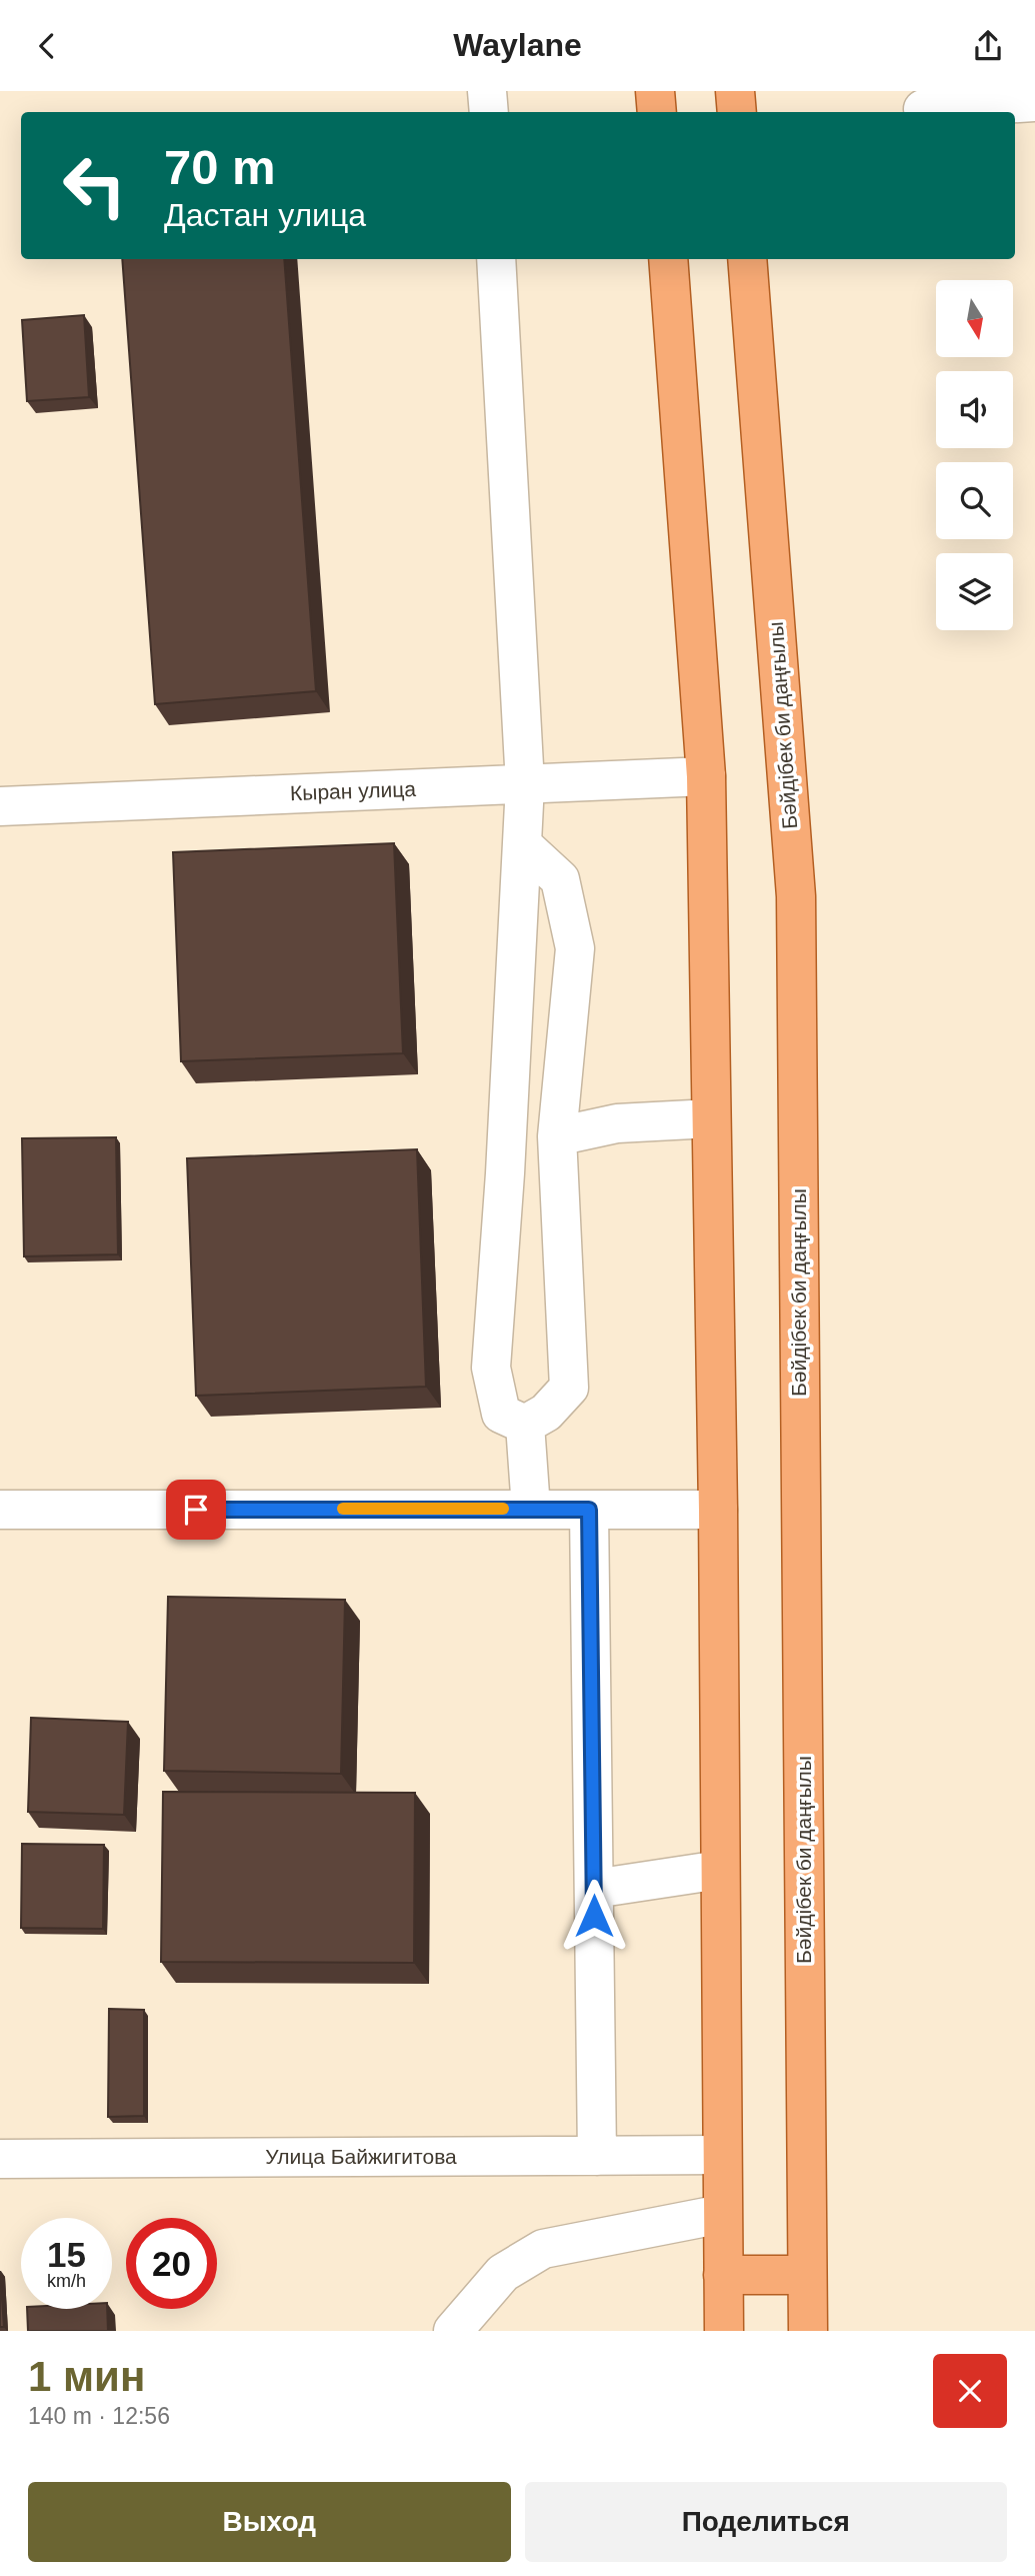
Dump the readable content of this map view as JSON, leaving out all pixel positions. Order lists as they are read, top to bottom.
{
  "streets": {
    "main road": ["Бәйдібек би даңғылы"],
    "street": ["Кыран улица", "Улица Байжигитова"]
  },
  "north": "bottom",
  "page": {
    "header": "Waylane",
    "turn": ["70 m", "Дастан улица"],
    "speed": "15 km/h",
    "limit": "20",
    "heading": ["1 мин", "140 m · 12:56"],
    "buttons": ["Выход", "Поделиться"]
  }
}
